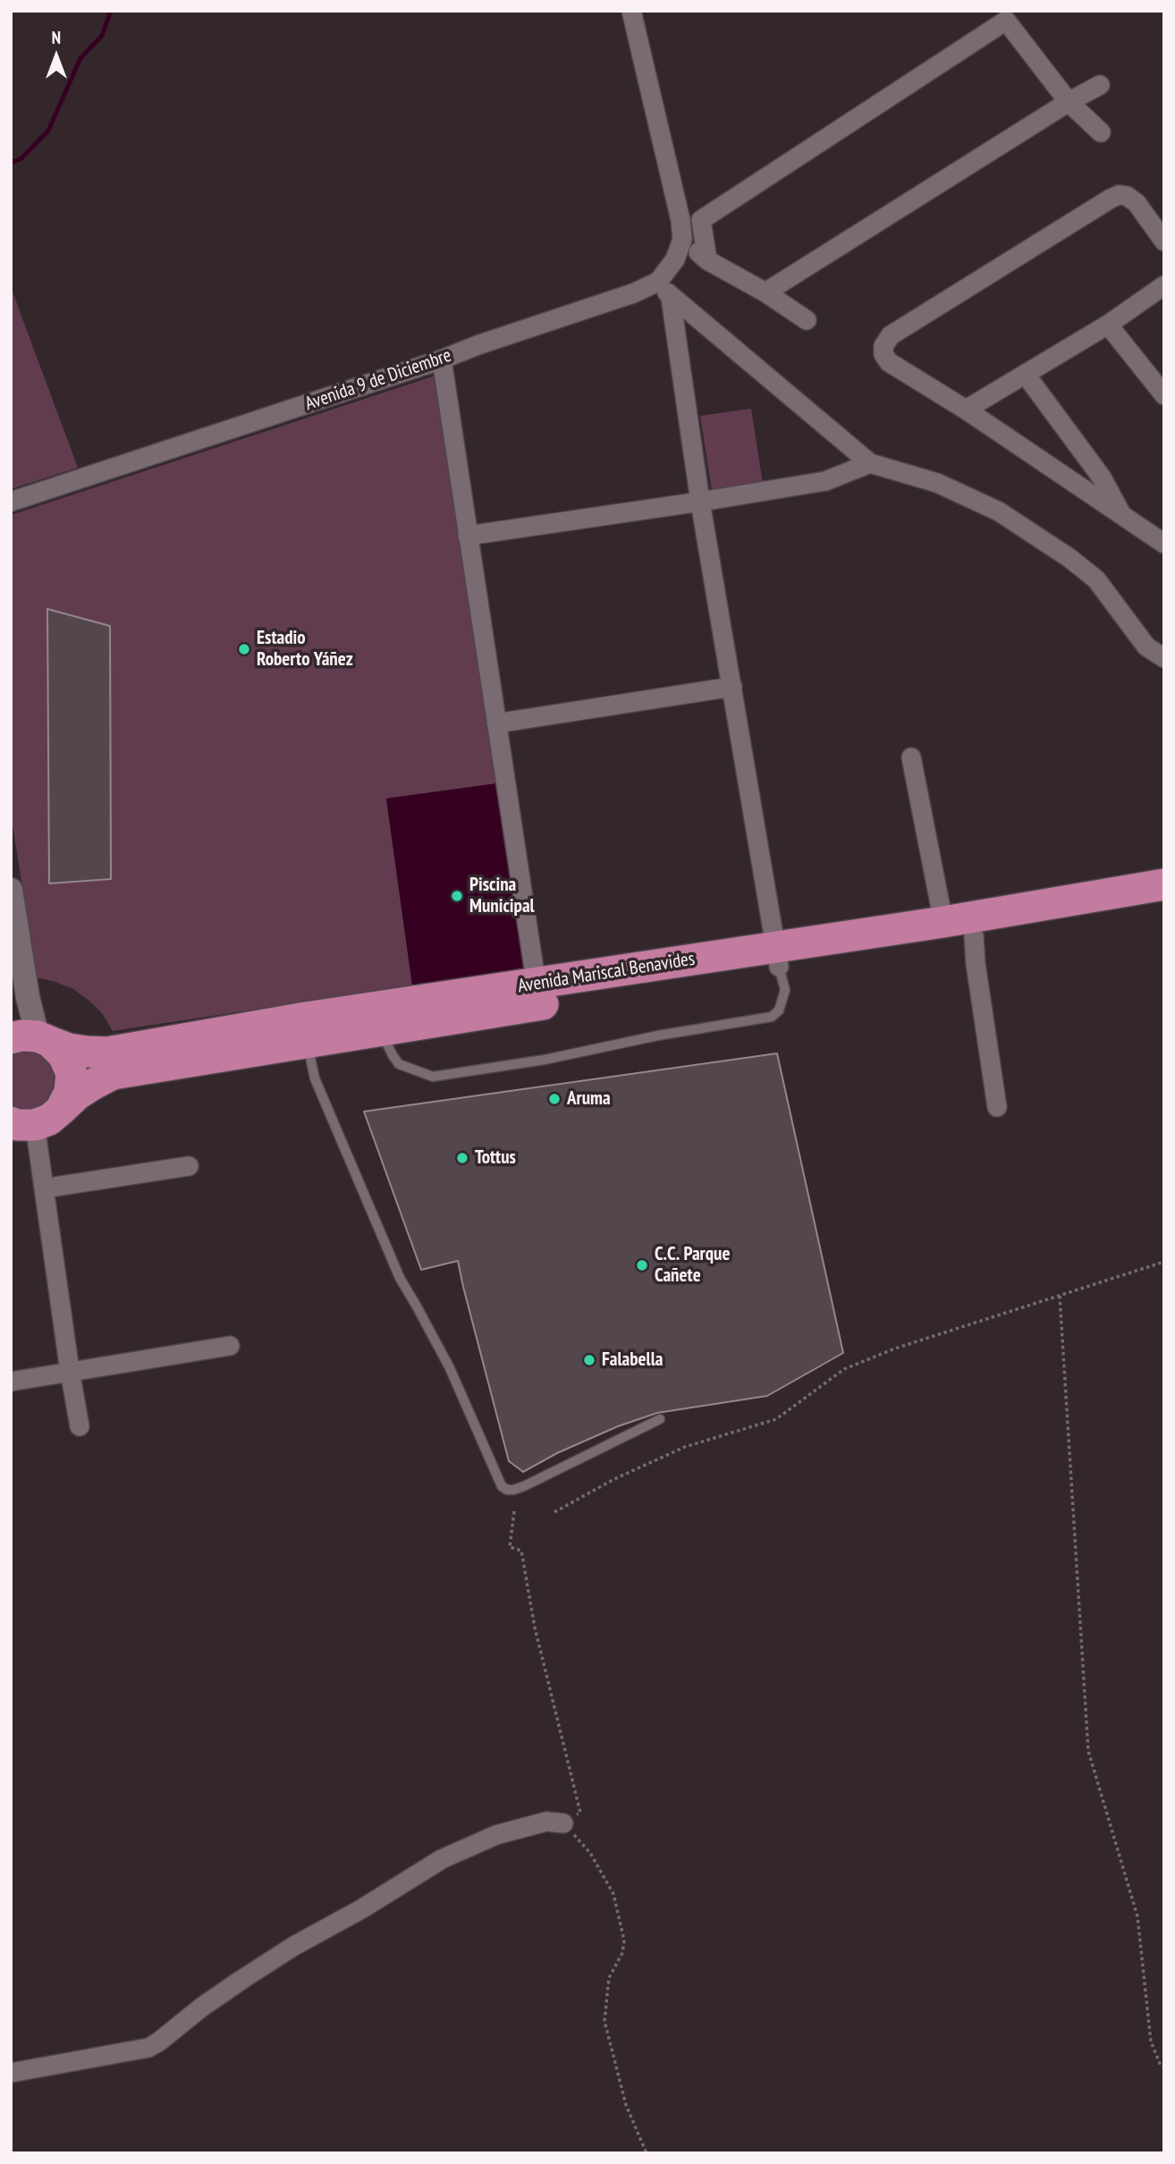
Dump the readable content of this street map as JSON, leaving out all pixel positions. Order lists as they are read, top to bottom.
{
  "streets": {
    "highway": ["Avenida Mariscal Benavides"],
    "street": ["Avenida 9 de Diciembre"]
  },
  "places": [
    "Estadio Roberto Yáñez",
    "Piscina Municipal",
    "Aruma",
    "Tottus",
    "C.C. Parque Cañete",
    "Falabella"
  ],
  "north": "top"
}
